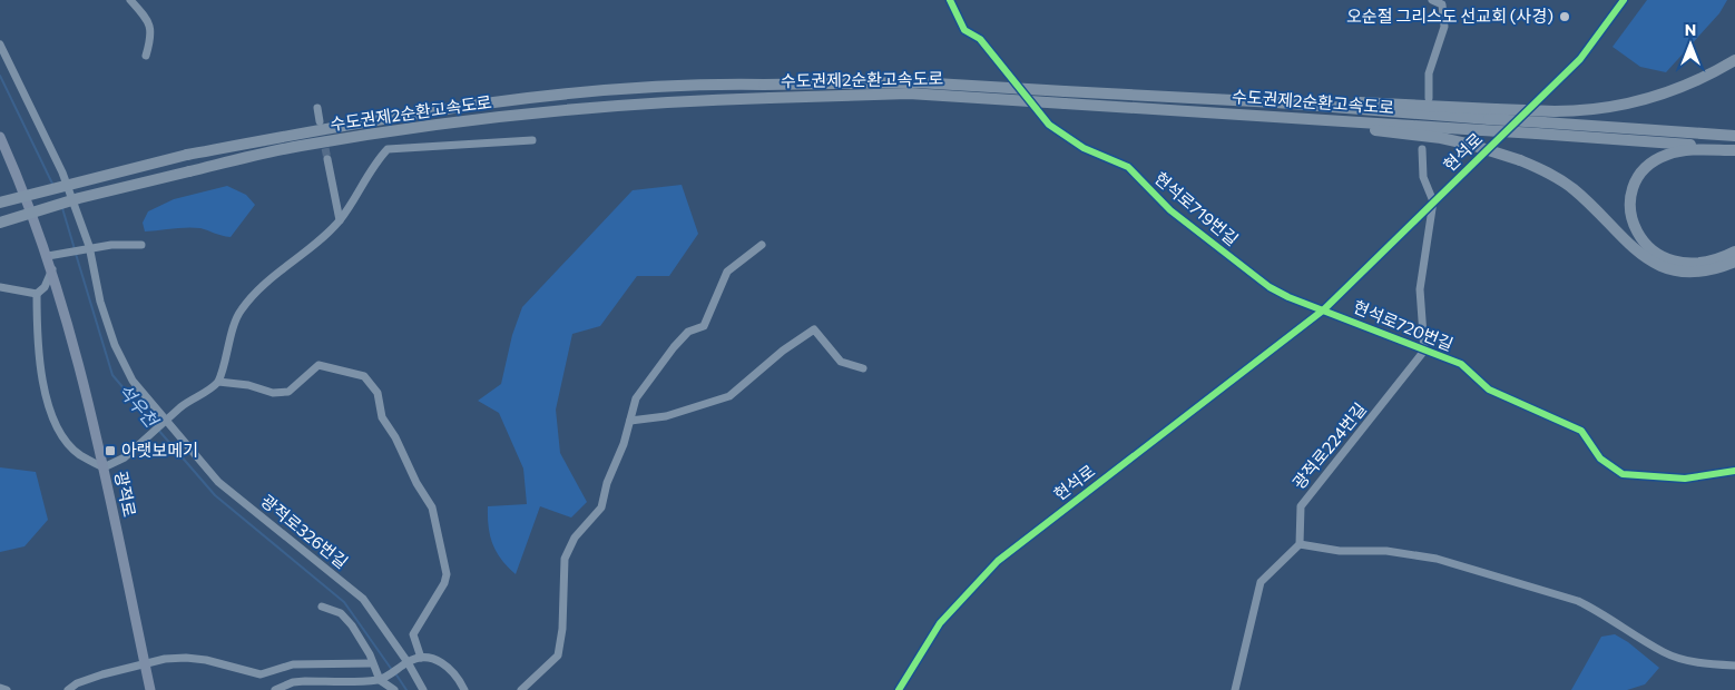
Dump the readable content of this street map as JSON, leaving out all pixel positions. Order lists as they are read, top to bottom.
{
  "streets": {
    "highway": ["수도권제2순환고속도로"],
    "main road": ["광적로"],
    "street": [
      "현석로",
      "현석로719번길",
      "현석로720번길",
      "광적로224번길",
      "광적로326번길"
    ]
  },
  "crossings": [
    ["현석로", "현석로719번길"],
    ["현석로", "현석로720번길"],
    ["현석로719번길", "현석로720번길"],
    ["현석로720번길", "광적로224번길"]
  ],
  "water": ["석우천"],
  "places": {
    "other": ["오순절 그리스도 선교회 (사경)"],
    "transit": ["아랫보메기"]
  },
  "north": "top"
}
